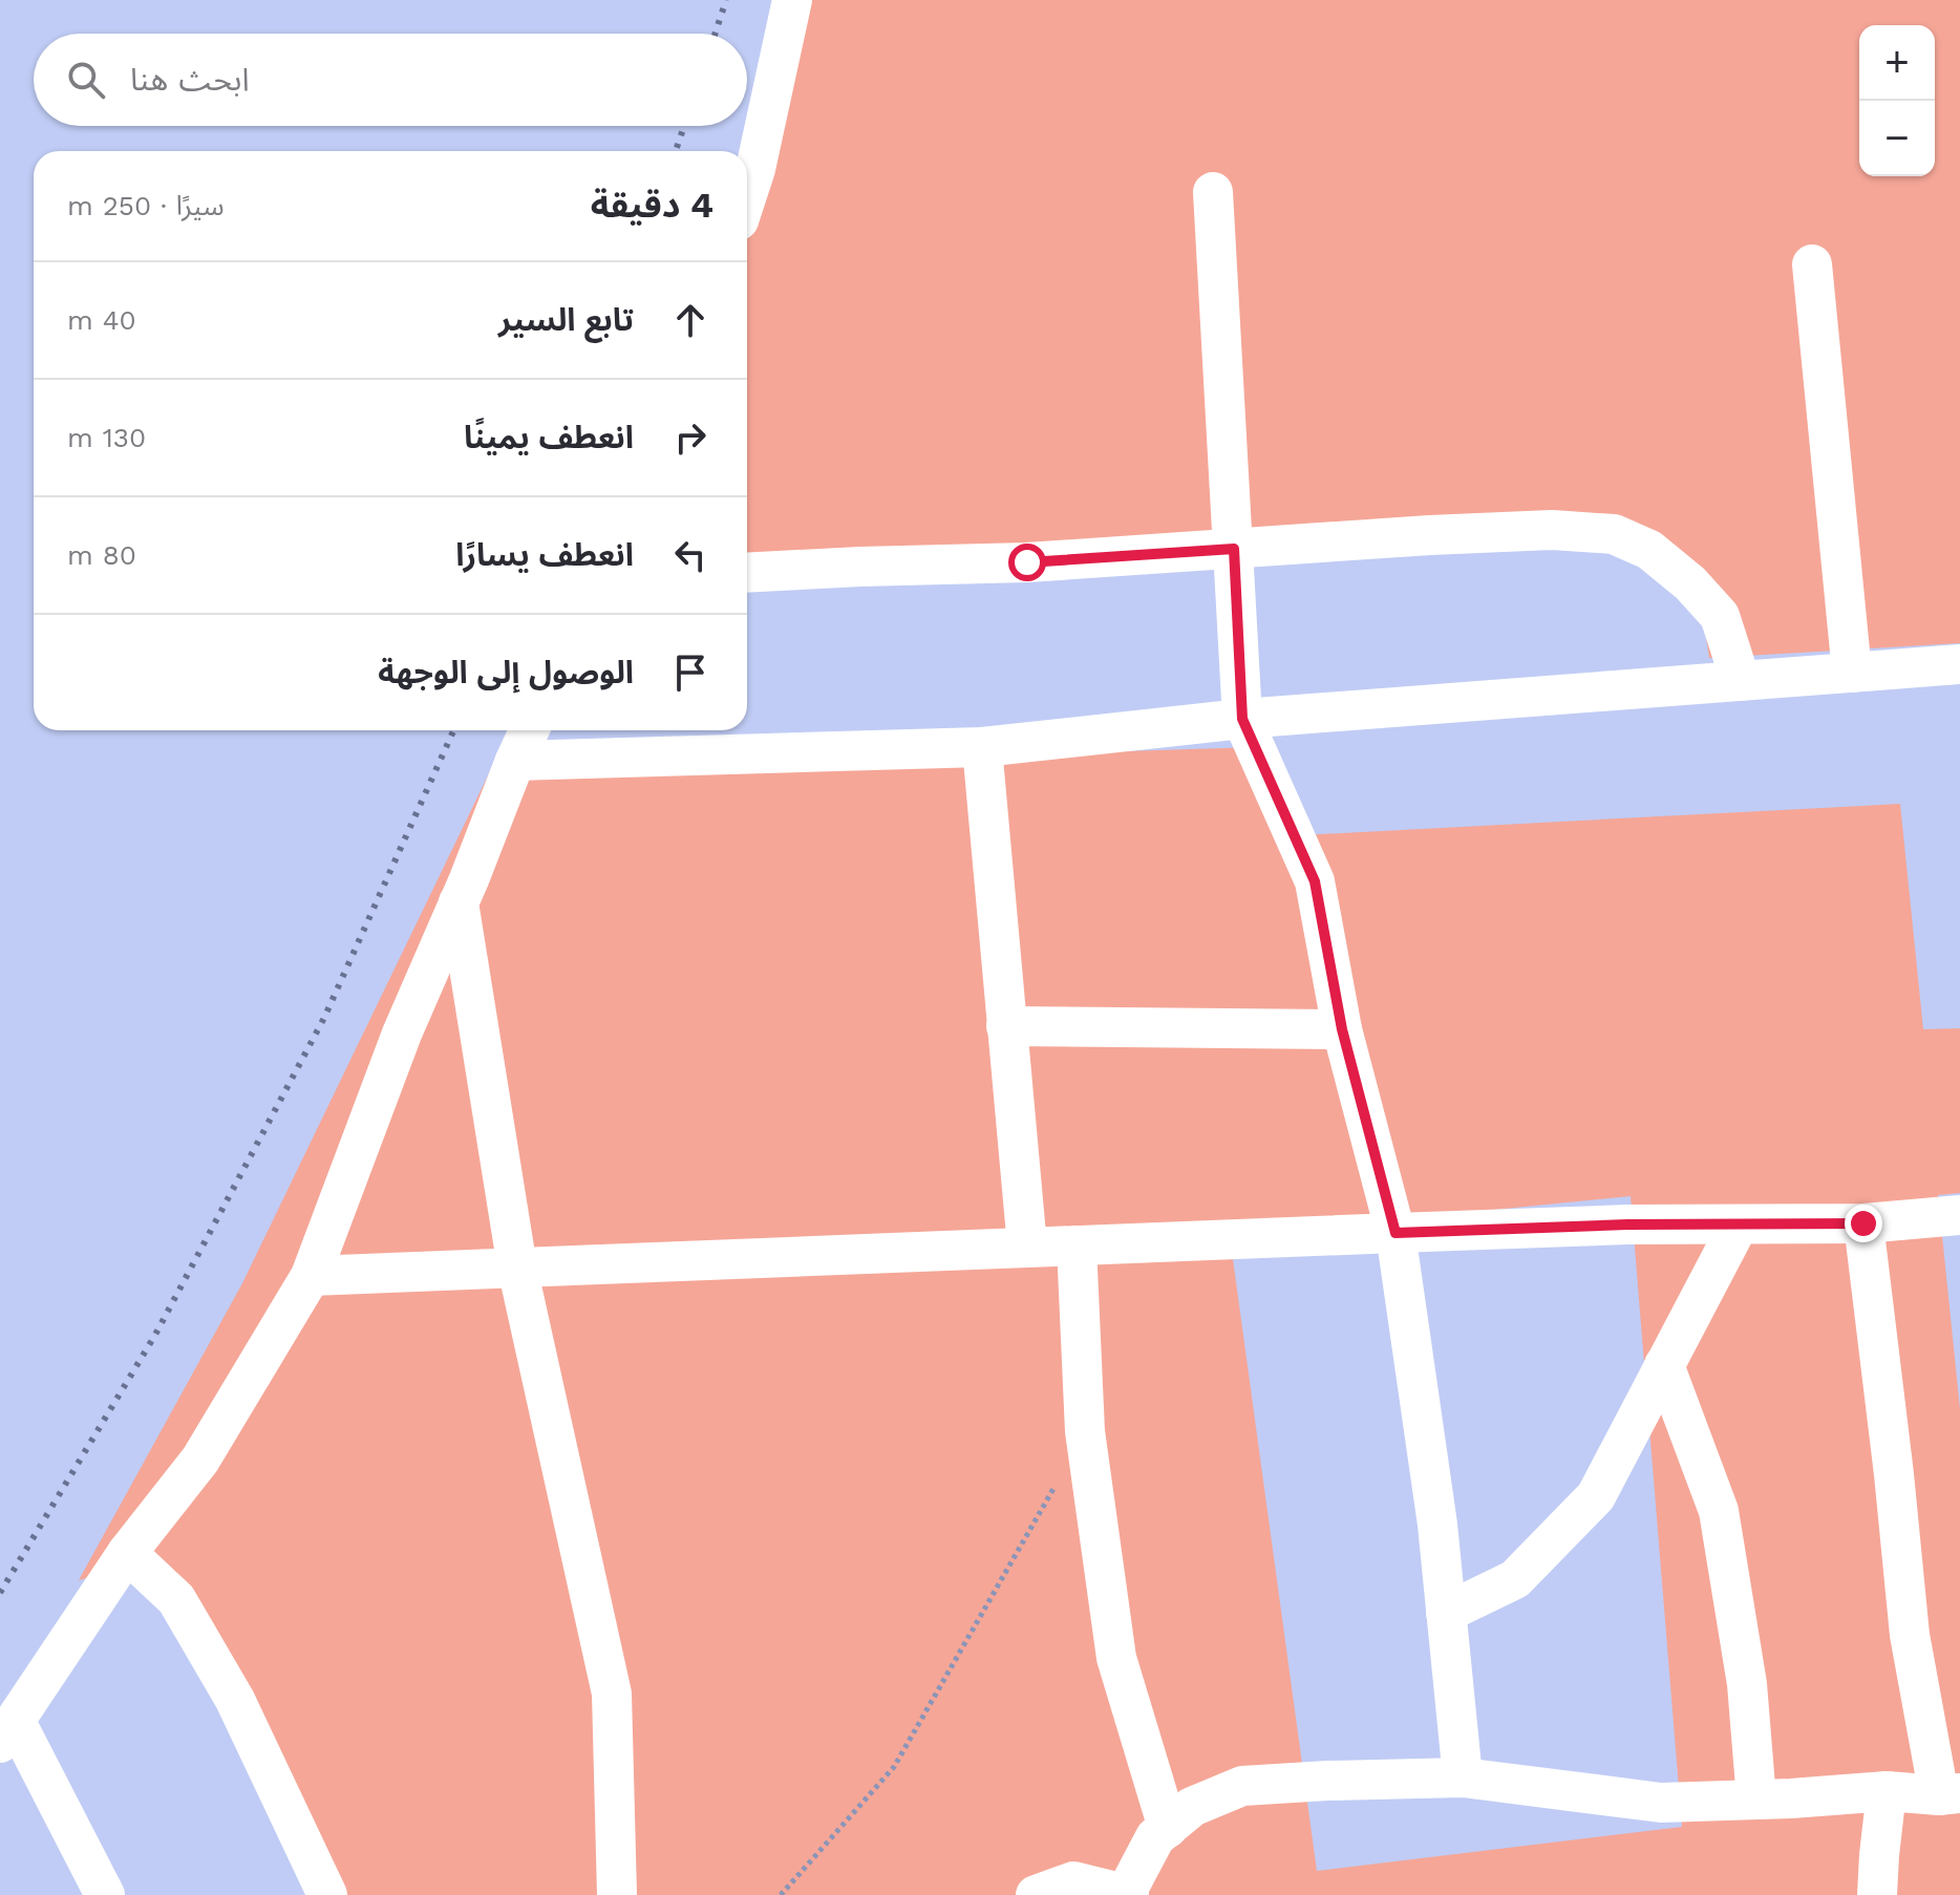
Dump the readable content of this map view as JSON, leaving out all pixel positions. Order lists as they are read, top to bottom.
{
  "page": {
    "map_buttons": ["+", "−"],
    "search": "ابحث هنا",
    "heading": ["4 دقيقة", "سيرًا · 250 m"],
    "list": [
      ["تابع السير", "40 m"],
      ["انعطف يمينًا", "130 m"],
      ["انعطف يسارًا", "80 m"],
      "الوصول إلى الوجهة"
    ]
  }
}
